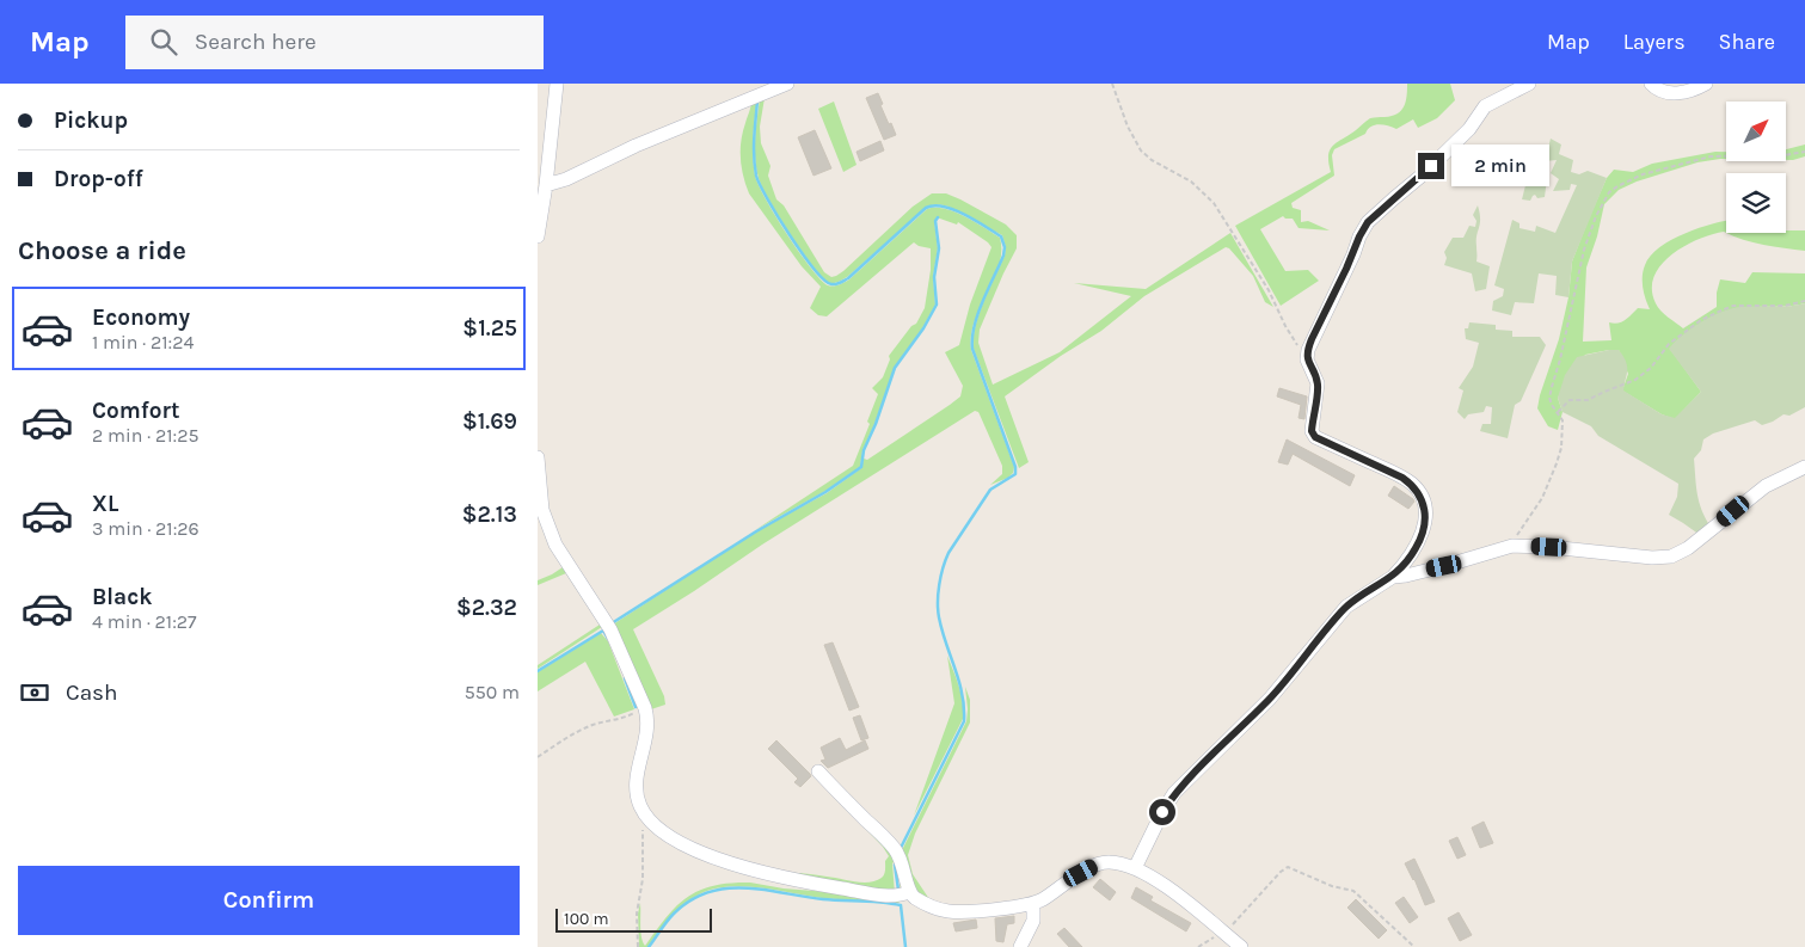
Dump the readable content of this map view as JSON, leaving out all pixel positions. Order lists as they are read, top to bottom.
{
  "scale_bar": "100 m",
  "north": "top right",
  "page": {
    "header": "Map",
    "search": "Search here",
    "nav": ["Map", "Layers", "Share"],
    "banner": ["Pickup", "Drop-off"],
    "bubble": "2 min",
    "heading": "Choose a ride",
    "list": [
      {
        "name": "Economy",
        "note": "1 min · 21:24",
        "value": "$1.25"
      },
      {
        "name": "Comfort",
        "note": "2 min · 21:25",
        "value": "$1.69"
      },
      {
        "name": "XL",
        "note": "3 min · 21:26",
        "value": "$2.13"
      },
      {
        "name": "Black",
        "note": "4 min · 21:27",
        "value": "$2.32"
      }
    ],
    "pay": ["Cash", "550 m"],
    "buttons": "Confirm",
    "scale": "100 m"
  }
}
